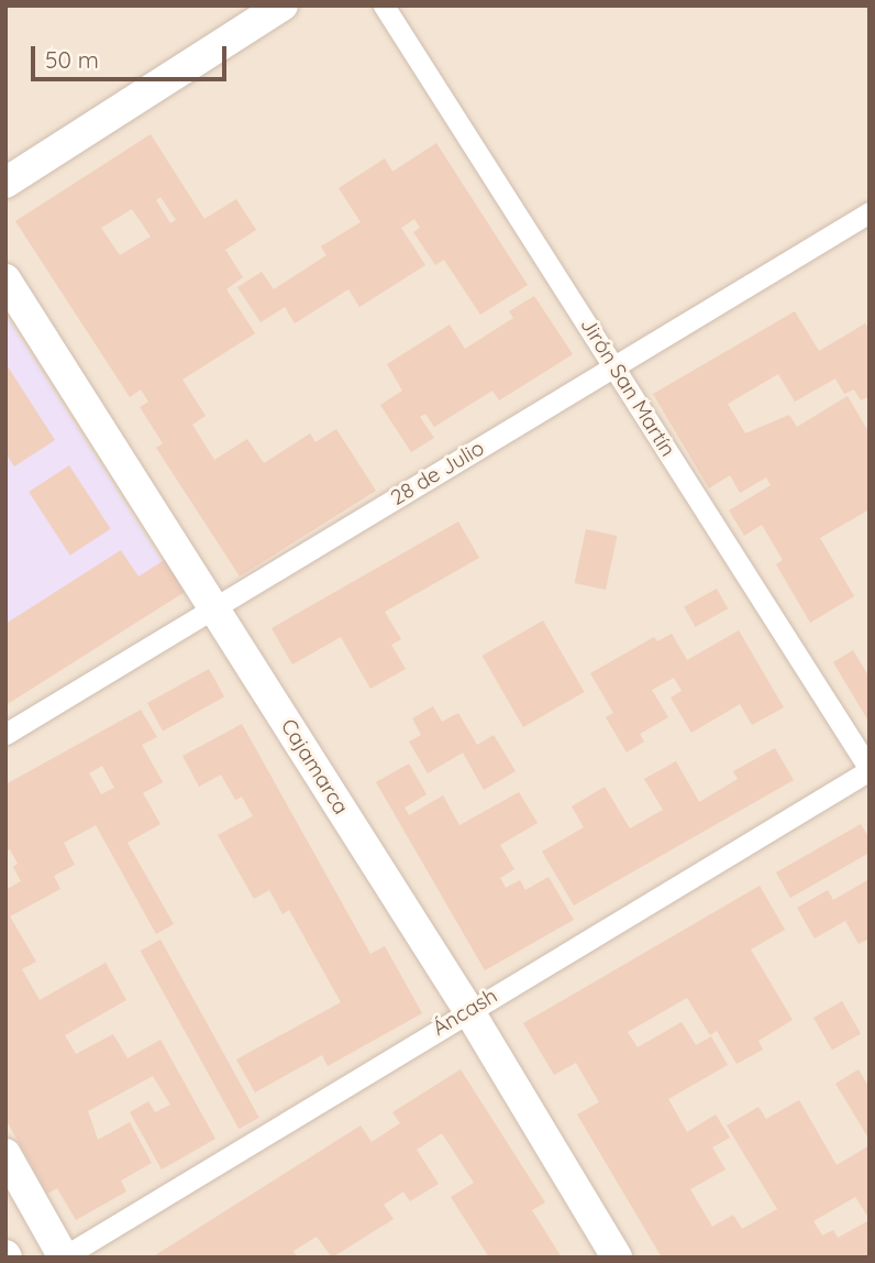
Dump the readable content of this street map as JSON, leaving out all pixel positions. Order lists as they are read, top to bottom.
{
  "streets": {
    "street": [
      "Jirón San Martín",
      "28 de Julio",
      "Cajamarca",
      "Áncash"
    ]
  },
  "crossings": [
    ["Jirón San Martín", "28 de Julio"],
    ["Jirón San Martín", "Áncash"],
    ["28 de Julio", "Cajamarca"],
    ["Cajamarca", "Áncash"]
  ],
  "scale_bar": "50 m"
}
